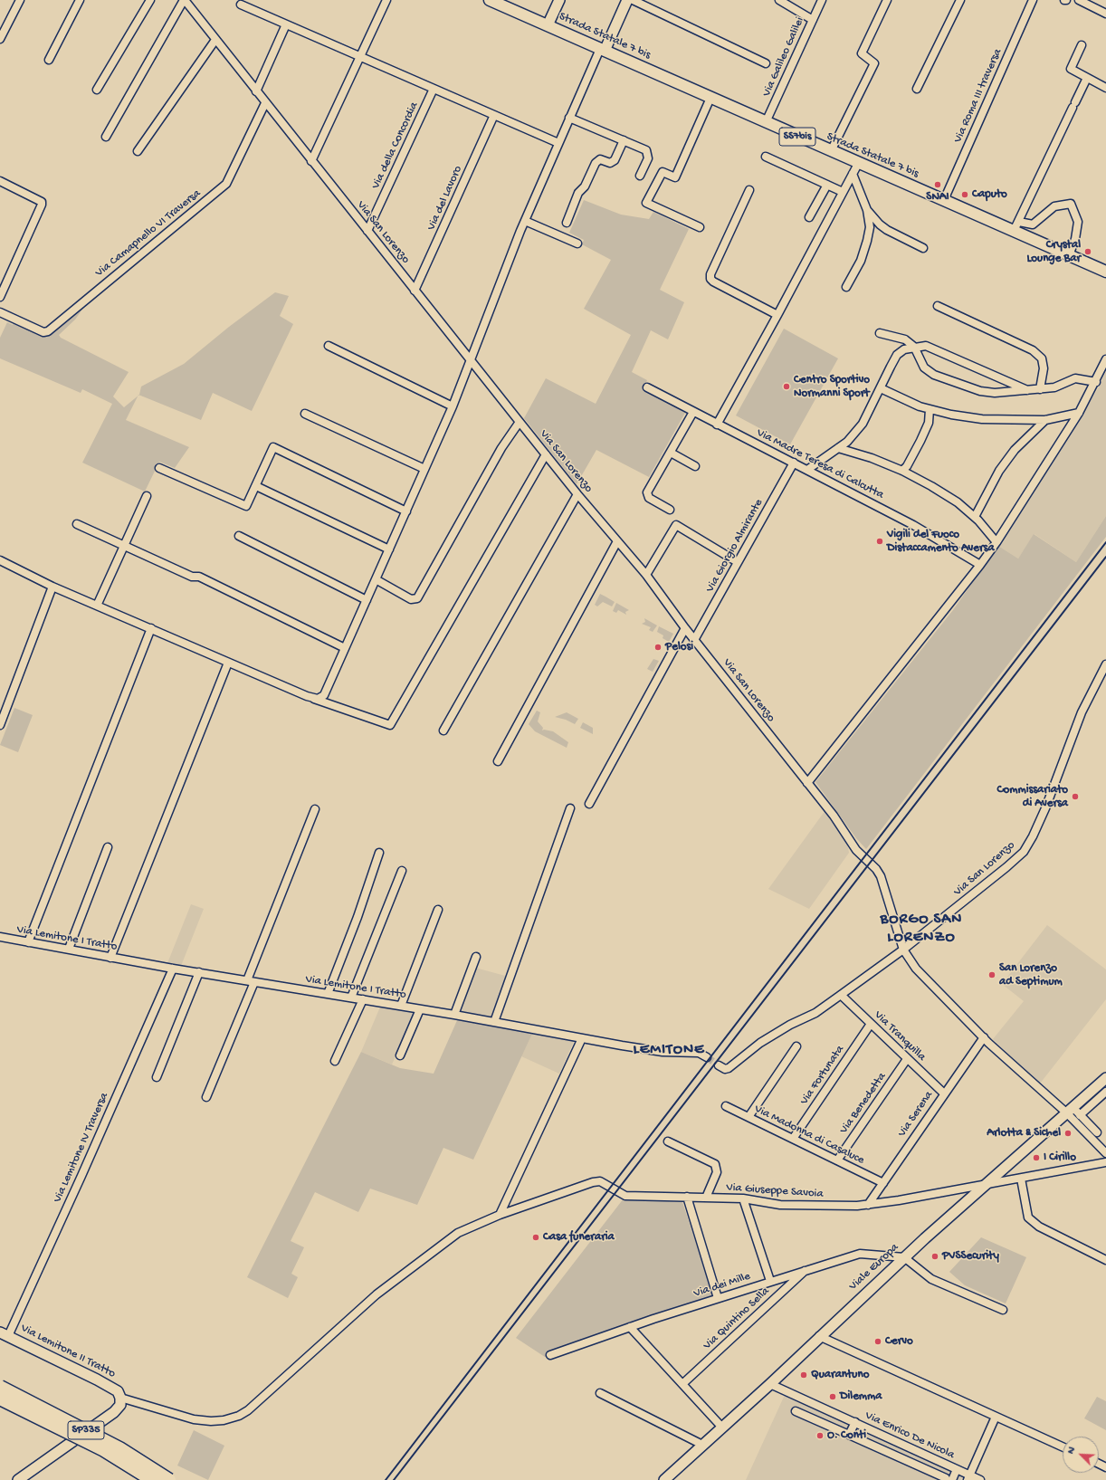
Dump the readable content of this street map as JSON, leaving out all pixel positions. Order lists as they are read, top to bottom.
{
  "streets": {
    "highway": ["SP335"],
    "main road": [
      "Strada Statale 7 bis",
      "SS7bis",
      "Viale Europa",
      "Via Lemitone II Tratto"
    ],
    "street": [
      "Via Galileo Galilei",
      "Via Roma III traversa",
      "Via della Concordia",
      "Via del Lavoro",
      "Via San Lorenzo",
      "Via Camapnello VI Traversa",
      "Via Madre Teresa di Calcutta",
      "Via Giorgio Almirante",
      "Via Lemitone I Tratto",
      "Via Tranquilla",
      "Via Fortunata",
      "Via Benedetta",
      "Via Serena",
      "Via Madonna di Casaluce",
      "Via Lemitone IV Traversa",
      "Via Giuseppe Savoia",
      "Via dei Mille",
      "Via Quintino Sella",
      "Via Enrico De Nicola"
    ]
  },
  "crossings": [
    ["Strada Statale 7 bis", "Via Galileo Galilei"],
    ["Strada Statale 7 bis", "Via Roma III traversa"],
    ["Via della Concordia", "Via San Lorenzo"],
    ["Via del Lavoro", "Via San Lorenzo"],
    ["Via San Lorenzo", "Via Camapnello VI Traversa"],
    ["Via San Lorenzo", "Via Giorgio Almirante"],
    ["Via San Lorenzo", "Via Serena"],
    ["Via San Lorenzo", "Viale Europa"],
    ["Via Madre Teresa di Calcutta", "Via Giorgio Almirante"],
    ["Via Lemitone I Tratto", "Via Lemitone IV Traversa"],
    ["Via Tranquilla", "Via Fortunata"],
    ["Via Tranquilla", "Via Benedetta"],
    ["Via Tranquilla", "Via Serena"],
    ["Via Fortunata", "Via Madonna di Casaluce"],
    ["Via Benedetta", "Via Madonna di Casaluce"],
    ["Via Serena", "Via Madonna di Casaluce"],
    ["Via Serena", "Via Giuseppe Savoia"],
    ["Via Lemitone IV Traversa", "Via Lemitone II Tratto"],
    ["Via Giuseppe Savoia", "Viale Europa"],
    ["Viale Europa", "Via dei Mille"],
    ["Viale Europa", "Via Enrico De Nicola"],
    ["Via dei Mille", "Via Quintino Sella"]
  ],
  "districts": ["BORGO SAN LORENZO", "LEMITONE"],
  "places": [
    "SNAI",
    "Caputo",
    "Crystal Lounge Bar",
    "Centro Sportivo Normanni Sport",
    "Vigili del Fuoco Distaccamento Aversa",
    "Pelosi",
    "Commissariato di Aversa",
    "San Lorenzo ad Septimum",
    "Arlotta & Sichel",
    "I Cirillo",
    "Casa funeraria",
    "PVSSecurity",
    "Cervo",
    "Quarantuno",
    "Dilemma",
    "O. Conti"
  ],
  "north": "top left"
}
